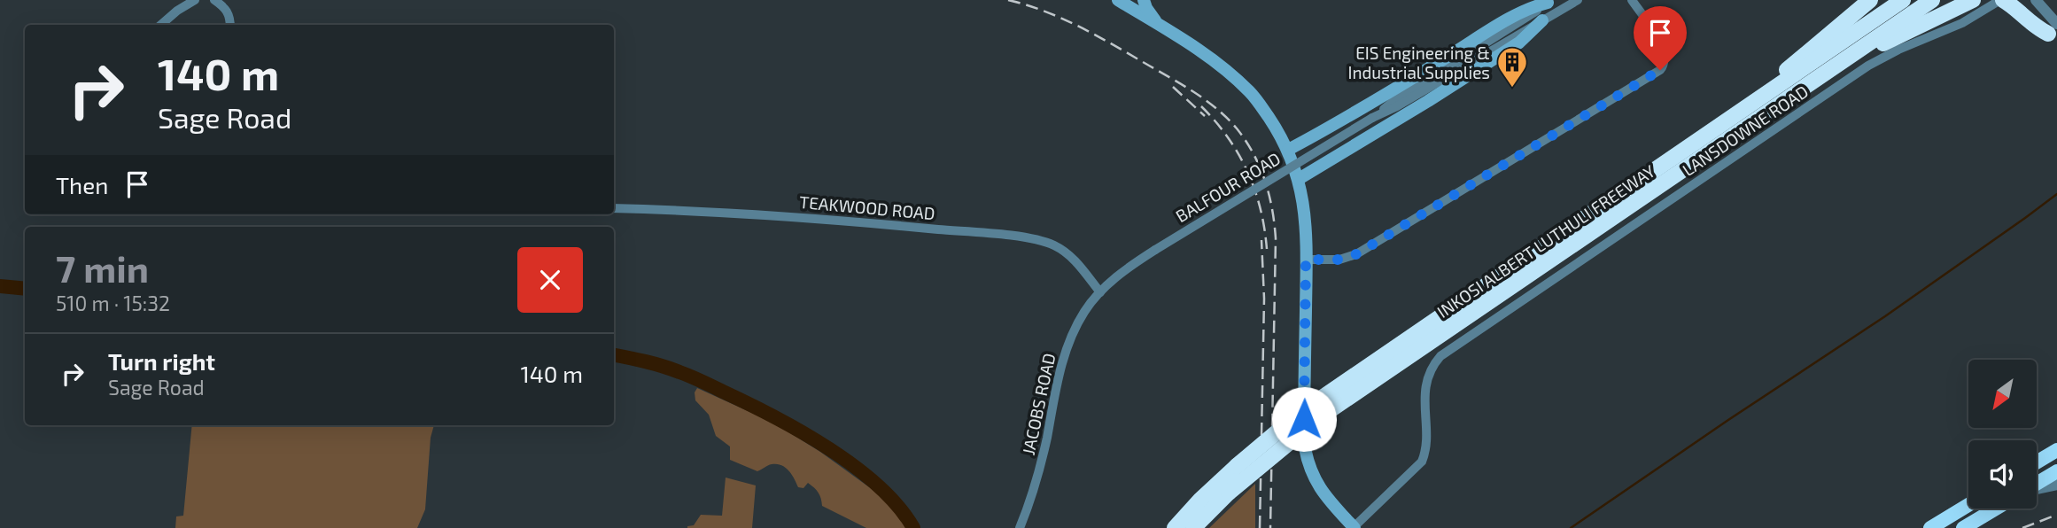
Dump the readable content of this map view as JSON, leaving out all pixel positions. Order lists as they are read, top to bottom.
{
  "streets": {
    "highway": ["INKOSI ALBERT LUTHULI FREEWAY"],
    "street": [
      "LANSDOWNE ROAD",
      "BALFOUR ROAD",
      "TEAKWOOD ROAD",
      "JACOBS ROAD"
    ]
  },
  "crossings": [
    ["BALFOUR ROAD", "TEAKWOOD ROAD"],
    ["BALFOUR ROAD", "JACOBS ROAD"],
    ["TEAKWOOD ROAD", "JACOBS ROAD"]
  ],
  "places": {
    "building": ["EIS Engineering & Industrial Supplies"]
  },
  "north": "bottom left",
  "page": {
    "turn": ["140 m", "Sage Road"],
    "then": "Then",
    "heading": ["7 min", "510 m · 15:32"],
    "list": [
      {
        "name": "Turn right",
        "note": "Sage Road",
        "value": "140 m"
      }
    ]
  }
}
